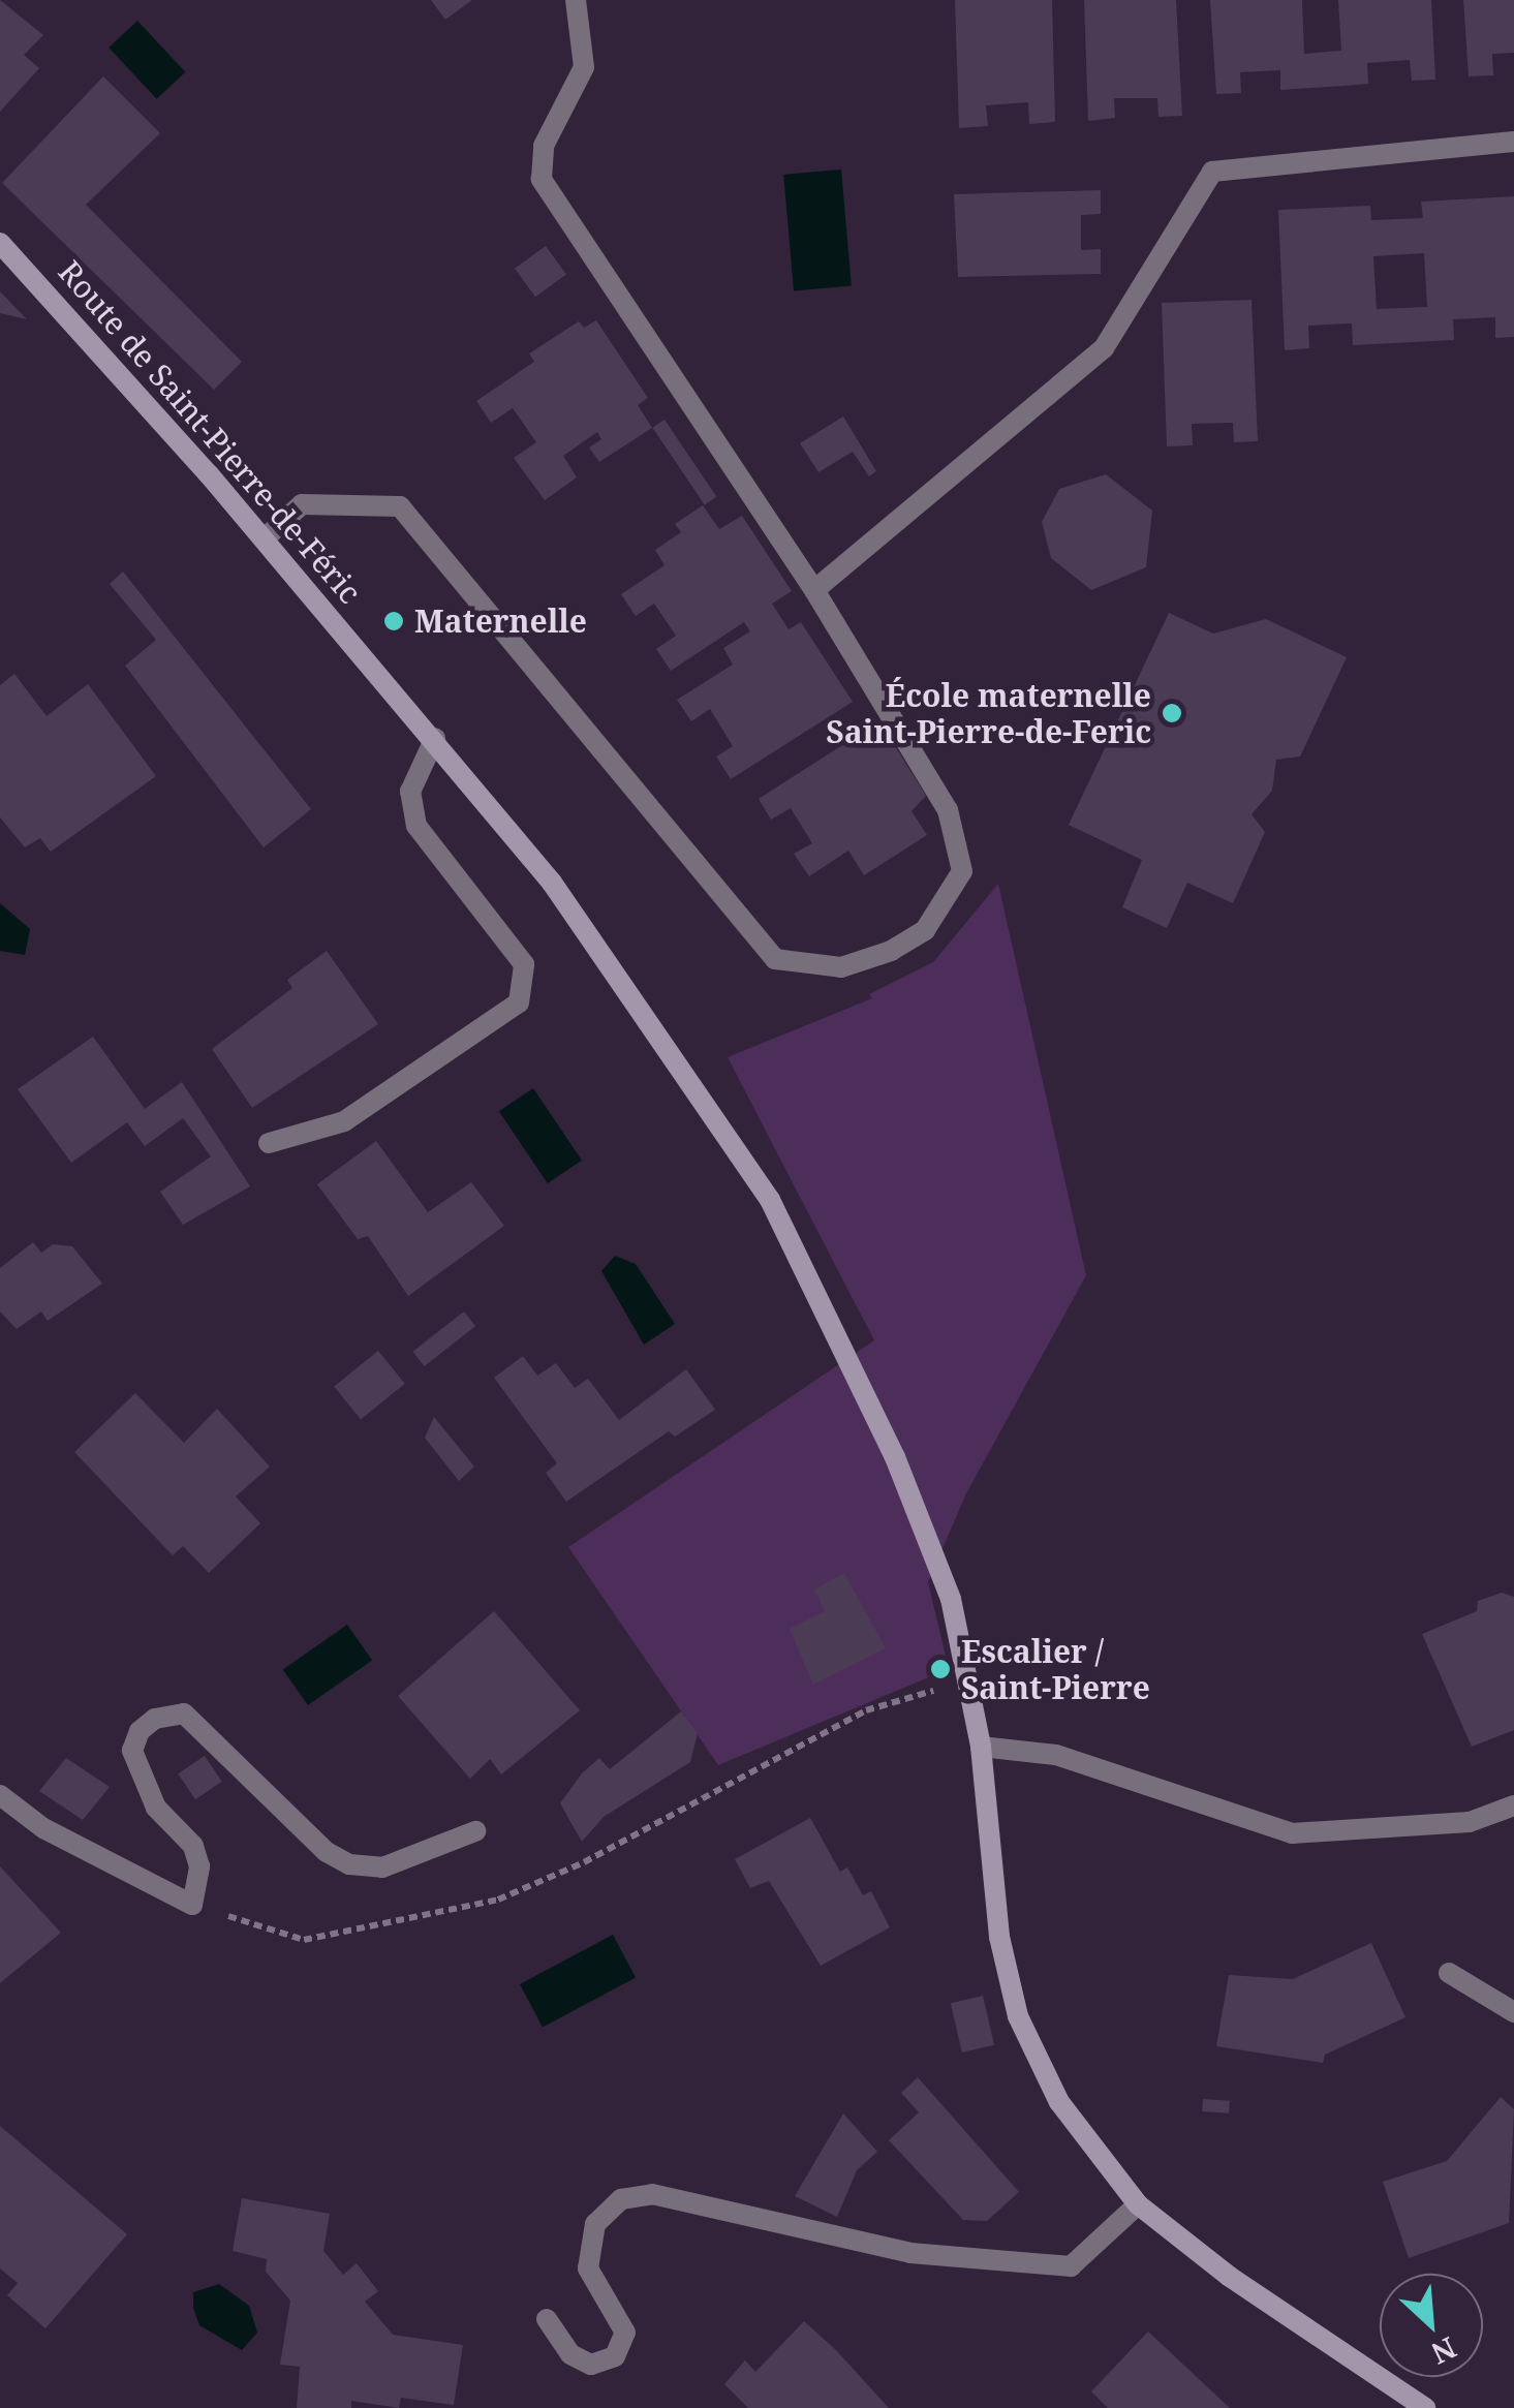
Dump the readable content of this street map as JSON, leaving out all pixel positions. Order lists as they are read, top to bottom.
{
  "streets": {
    "street": ["Route de Saint-Pierre-de-Féric"]
  },
  "places": ["Maternelle", "École maternelle Saint-Pierre-de-Feric", "Escalier / Saint-Pierre"],
  "north": "bottom right"
}
